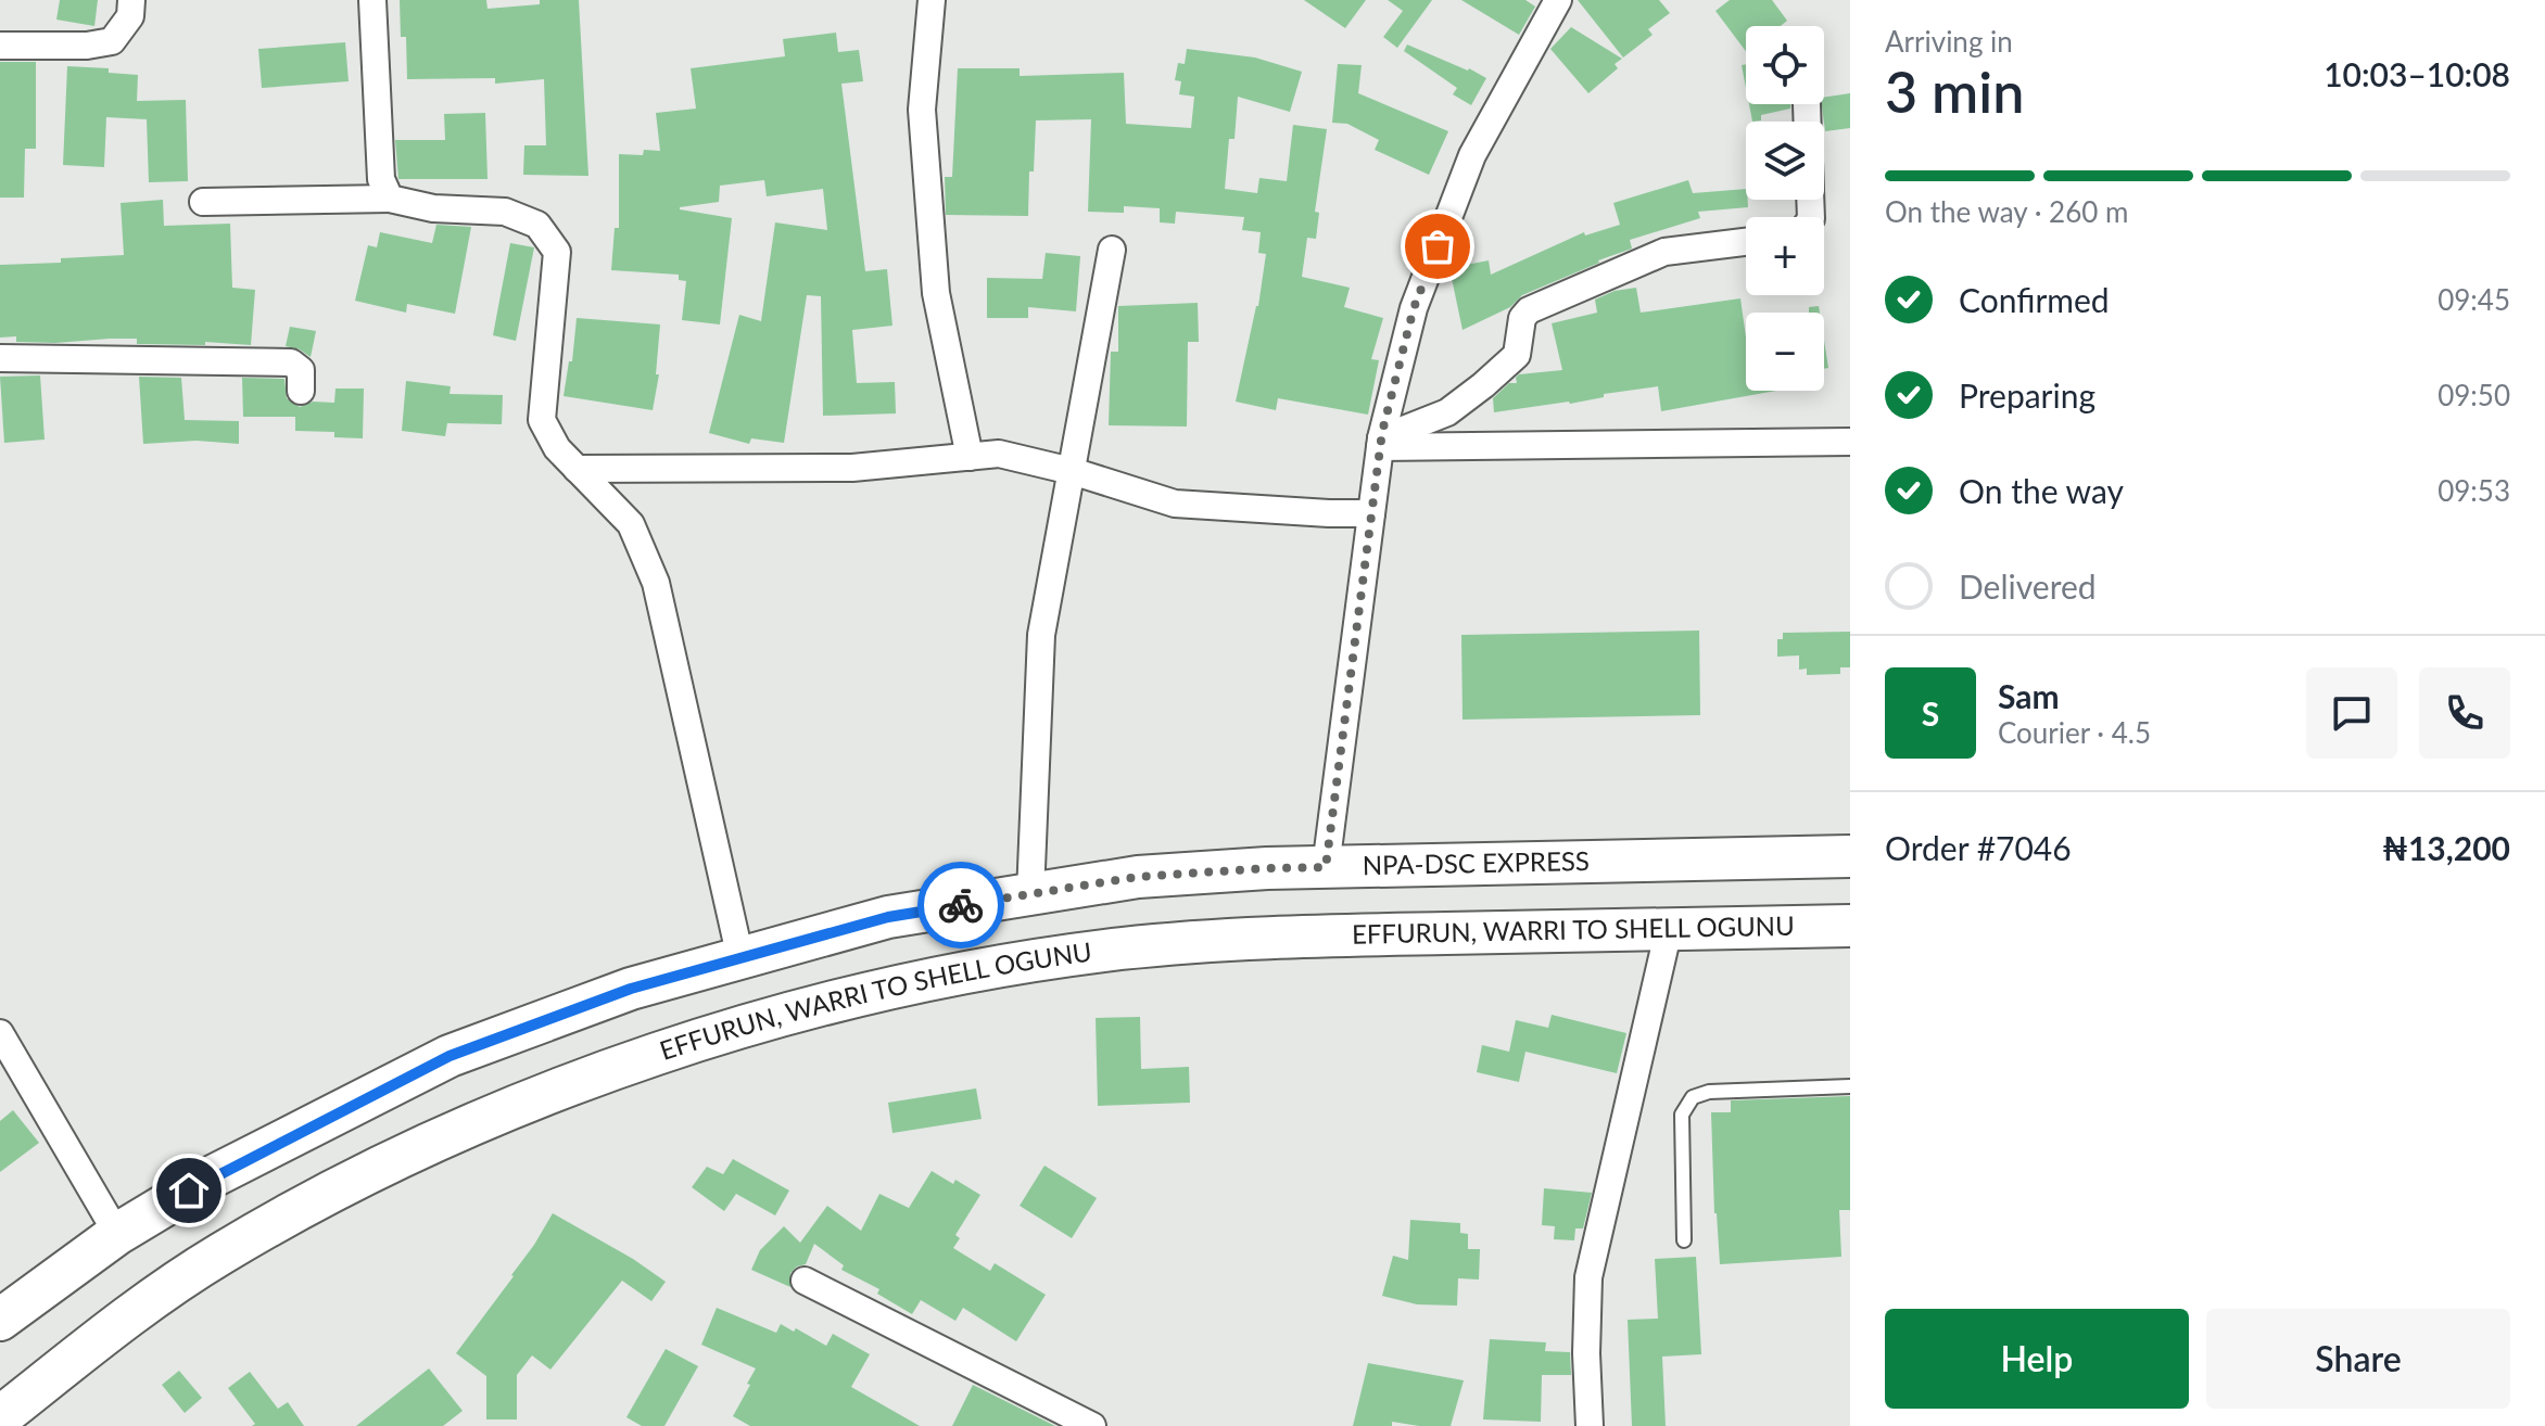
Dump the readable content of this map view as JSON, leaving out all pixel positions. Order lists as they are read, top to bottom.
{
  "streets": {
    "main road": ["NPA-DSC EXPRESS", "EFFURUN, WARRI TO SHELL OGUNU"]
  },
  "page": {
    "heading": ["3 min", "Arriving in", "10:03–10:08"],
    "panel": [
      "Sam",
      "Courier · 4.5",
      "Order #7046",
      "₦13,200"
    ],
    "map_buttons": ["+", "−"],
    "bar": "On the way · 260 m",
    "list": [
      ["Confirmed", "09:45"],
      ["Preparing", "09:50"],
      ["On the way", "09:53"],
      "Delivered"
    ],
    "round": "S",
    "buttons": ["Help", "Share"]
  }
}
